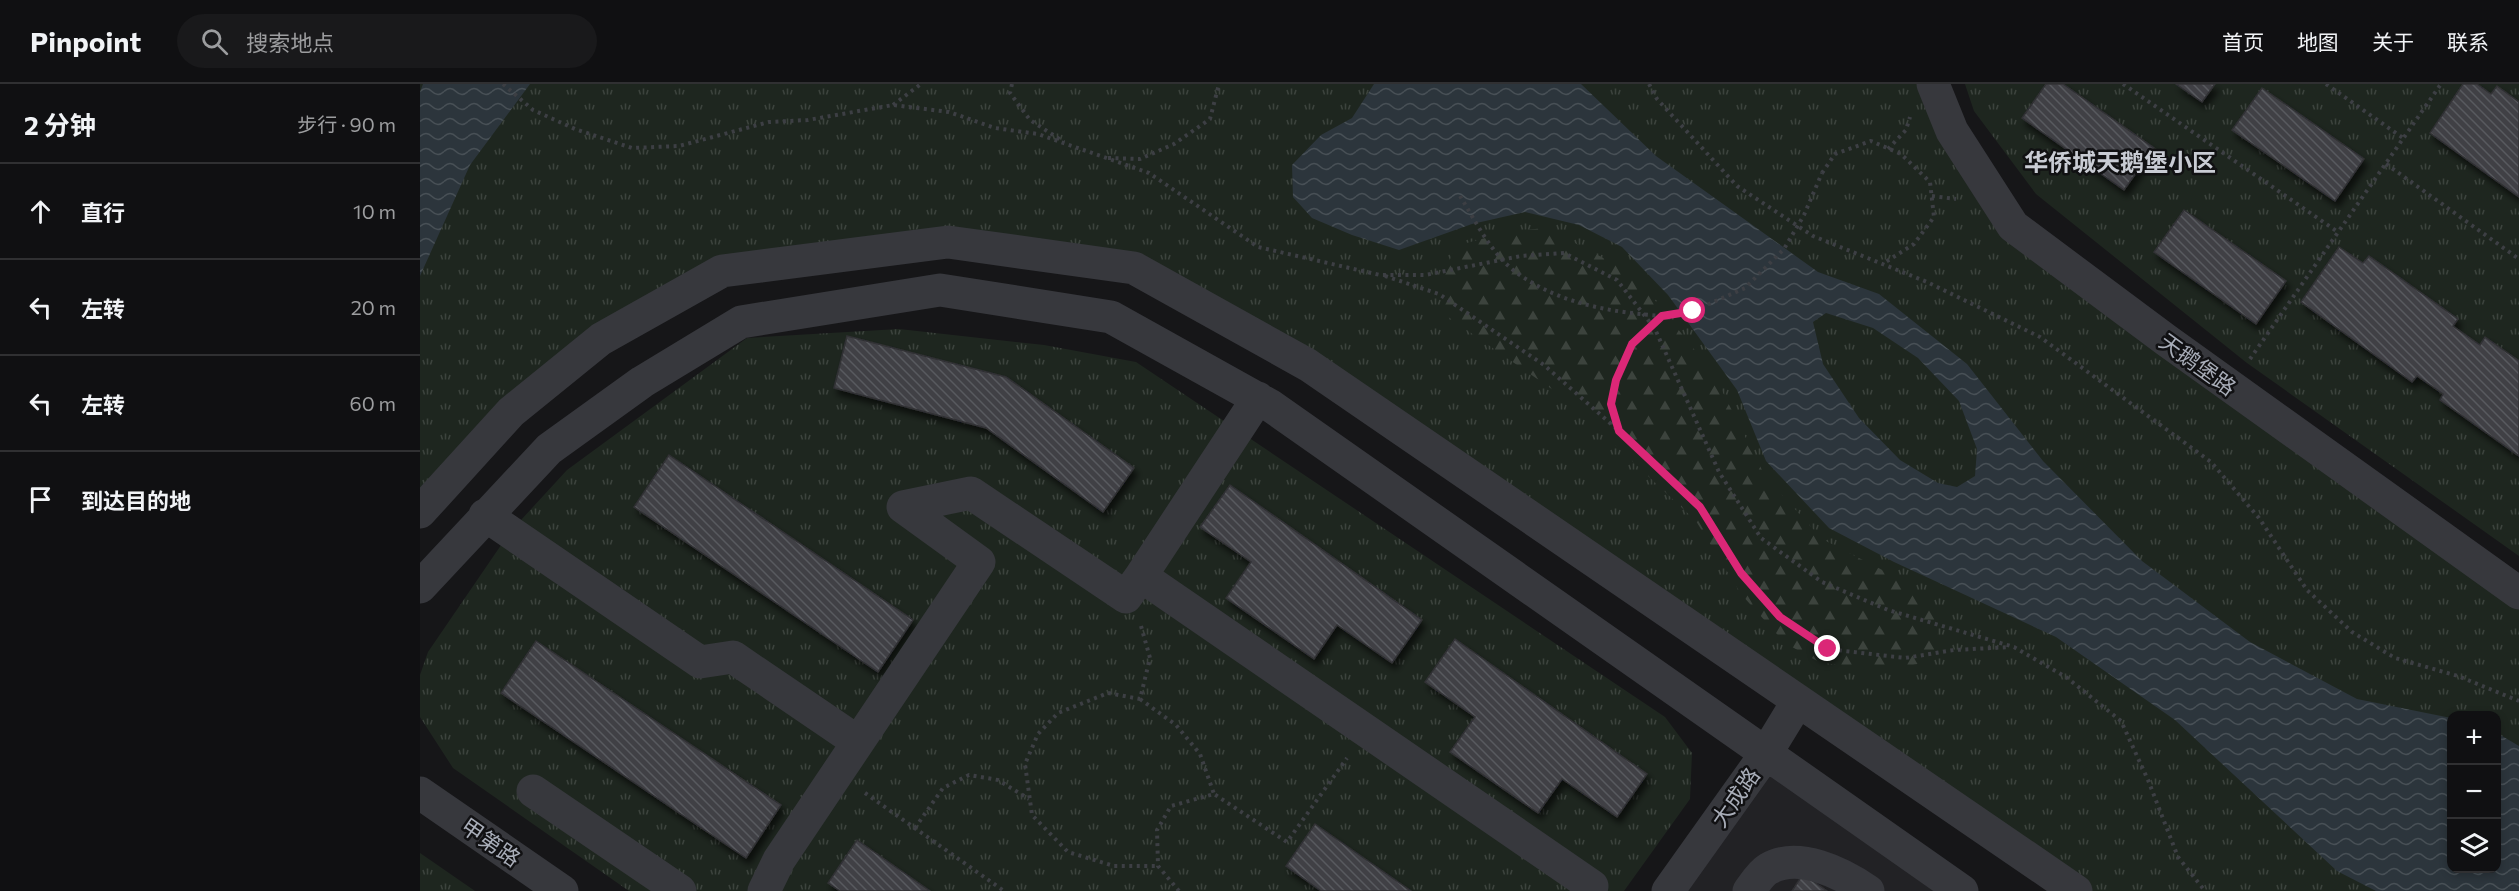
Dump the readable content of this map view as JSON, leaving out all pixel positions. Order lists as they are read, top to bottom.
{
  "streets": {
    "street": ["天鹅堡路", "大成路", "甲第路"]
  },
  "districts": ["华侨城天鹅堡小区"],
  "page": {
    "header": "Pinpoint",
    "search": "搜索地点",
    "nav": [
      "首页",
      "地图",
      "关于",
      "联系"
    ],
    "heading": ["2 分钟", "步行 · 90 m"],
    "list": [
      ["直行", "10 m"],
      ["左转", "20 m"],
      ["左转", "60 m"],
      "到达目的地"
    ],
    "map_buttons": ["+", "−"]
  }
}
